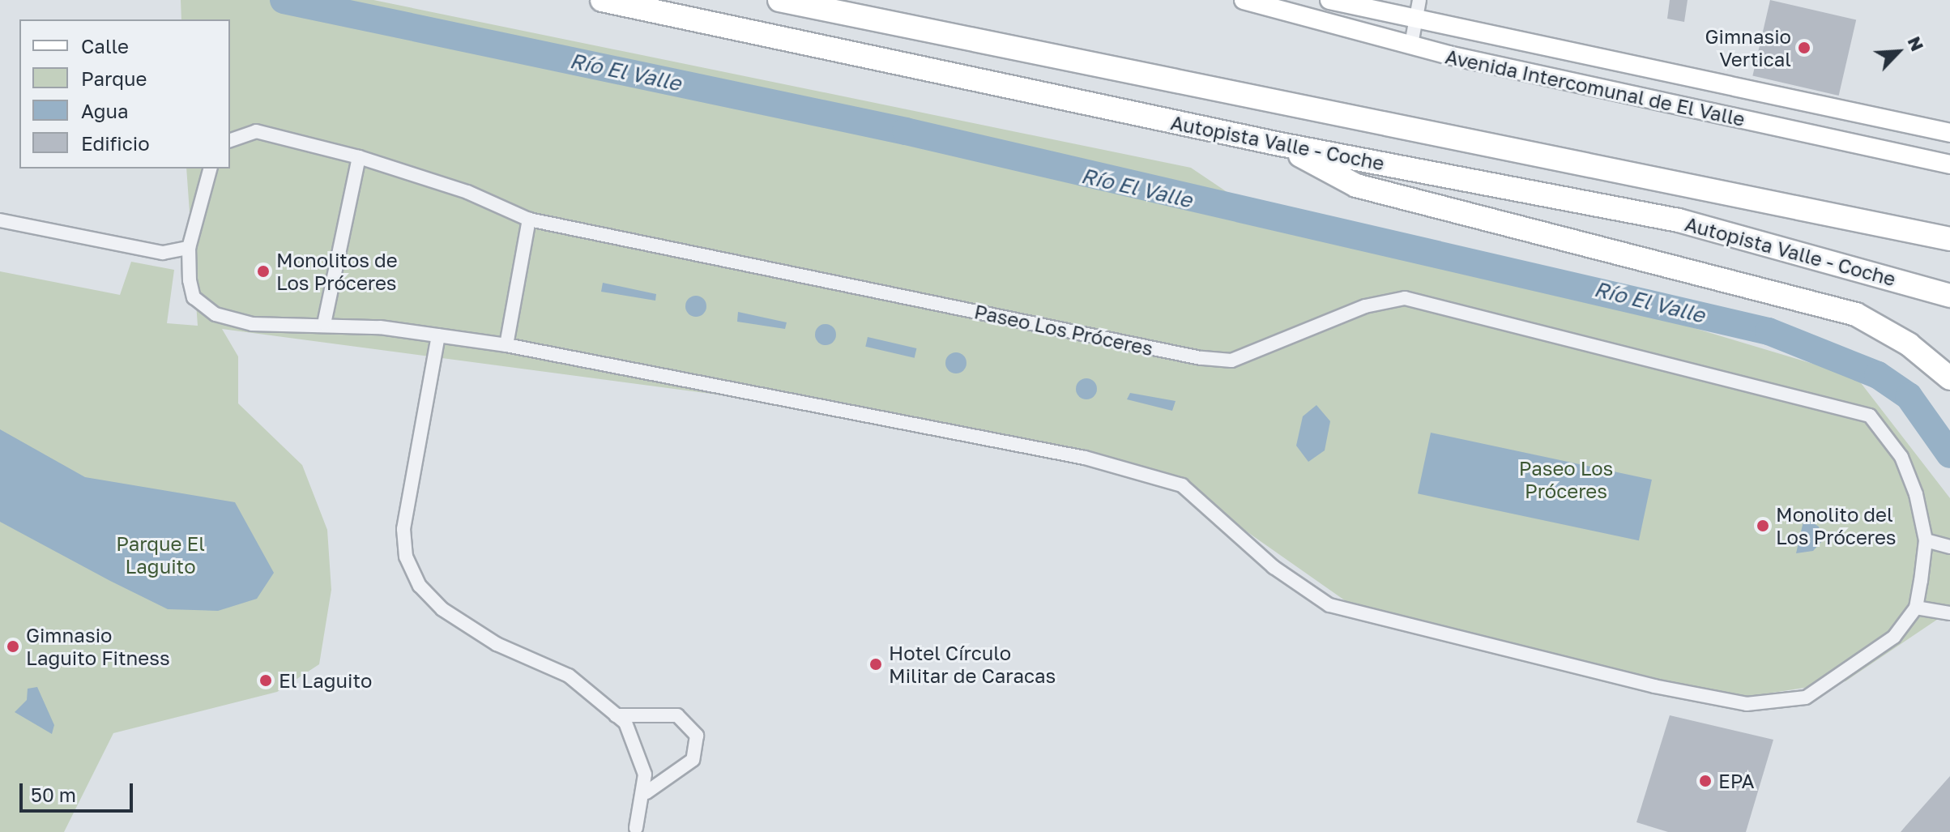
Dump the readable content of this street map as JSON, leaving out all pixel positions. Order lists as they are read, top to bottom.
{
  "streets": {
    "highway": ["Autopista Valle - Coche"],
    "main road": ["Avenida Intercomunal de El Valle"],
    "street": ["Paseo Los Próceres"]
  },
  "water": ["Río El Valle"],
  "parks": ["Paseo Los Próceres", "Parque El Laguito"],
  "places": [
    "Gimnasio Vertical",
    "Monolitos de Los Próceres",
    "Monolito del Los Próceres",
    "Gimnasio Laguito Fitness",
    "Hotel Círculo Militar de Caracas",
    "El Laguito",
    "EPA"
  ],
  "legend": [
    "Calle",
    "Parque",
    "Agua",
    "Edificio"
  ],
  "scale_bar": "50 m",
  "north": "top right"
}
